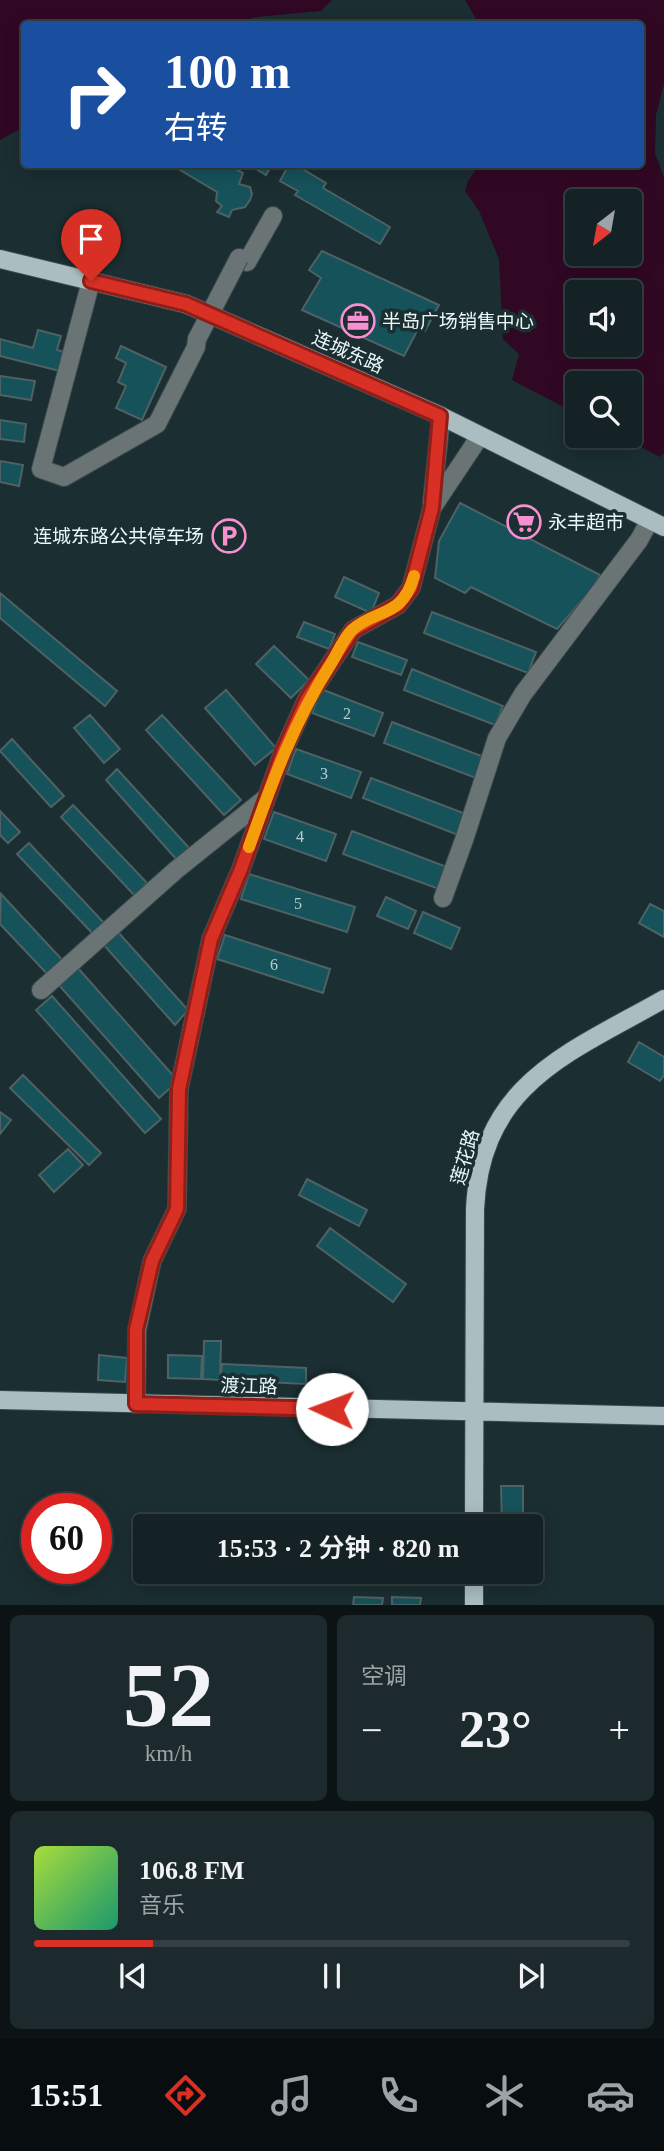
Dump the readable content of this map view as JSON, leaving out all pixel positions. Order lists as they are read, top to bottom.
{
  "streets": {
    "main road": ["连城东路", "莲花路", "渡江路"]
  },
  "crossings": [
    ["莲花路", "渡江路"]
  ],
  "places": {
    "office": ["半岛广场销售中心"],
    "supermarket": ["永丰超市"],
    "parking": ["连城东路公共停车场"]
  },
  "house_numbers": [
    "2",
    "3",
    "4",
    "5",
    "6"
  ],
  "north": "bottom left",
  "page": {
    "turn": ["100 m", "右转"],
    "limit": "60",
    "trip": "15:53 · 2 分钟 · 820 m",
    "tile": [
      ["52", "km/h"],
      "空调"
    ],
    "heat": ["−", "23°", "+"],
    "song": ["106.8 FM", "音乐"],
    "tabs": "15:51"
  }
}
